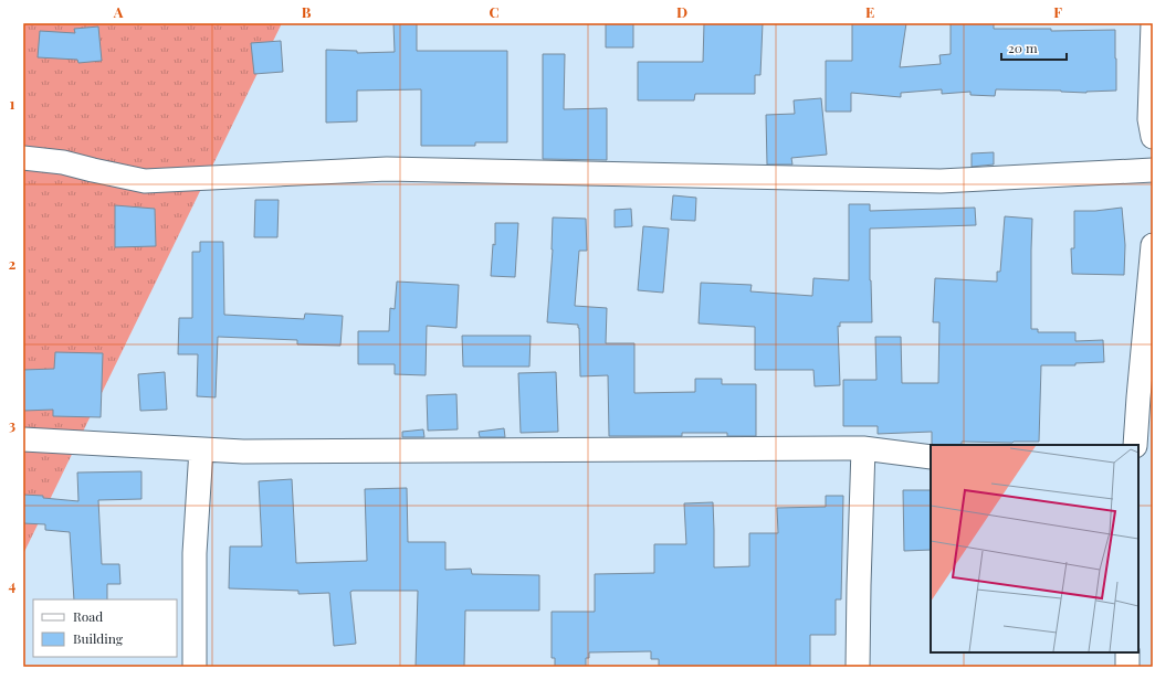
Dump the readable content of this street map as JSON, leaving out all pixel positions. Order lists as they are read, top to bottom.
{
  "legend": ["Road", "Building"],
  "scale_bar": "20 m",
  "grid": {
    "columns": [
      "A",
      "B",
      "C",
      "D",
      "E",
      "F"
    ],
    "rows": [
      "1",
      "2",
      "3",
      "4"
    ]
  }
}
